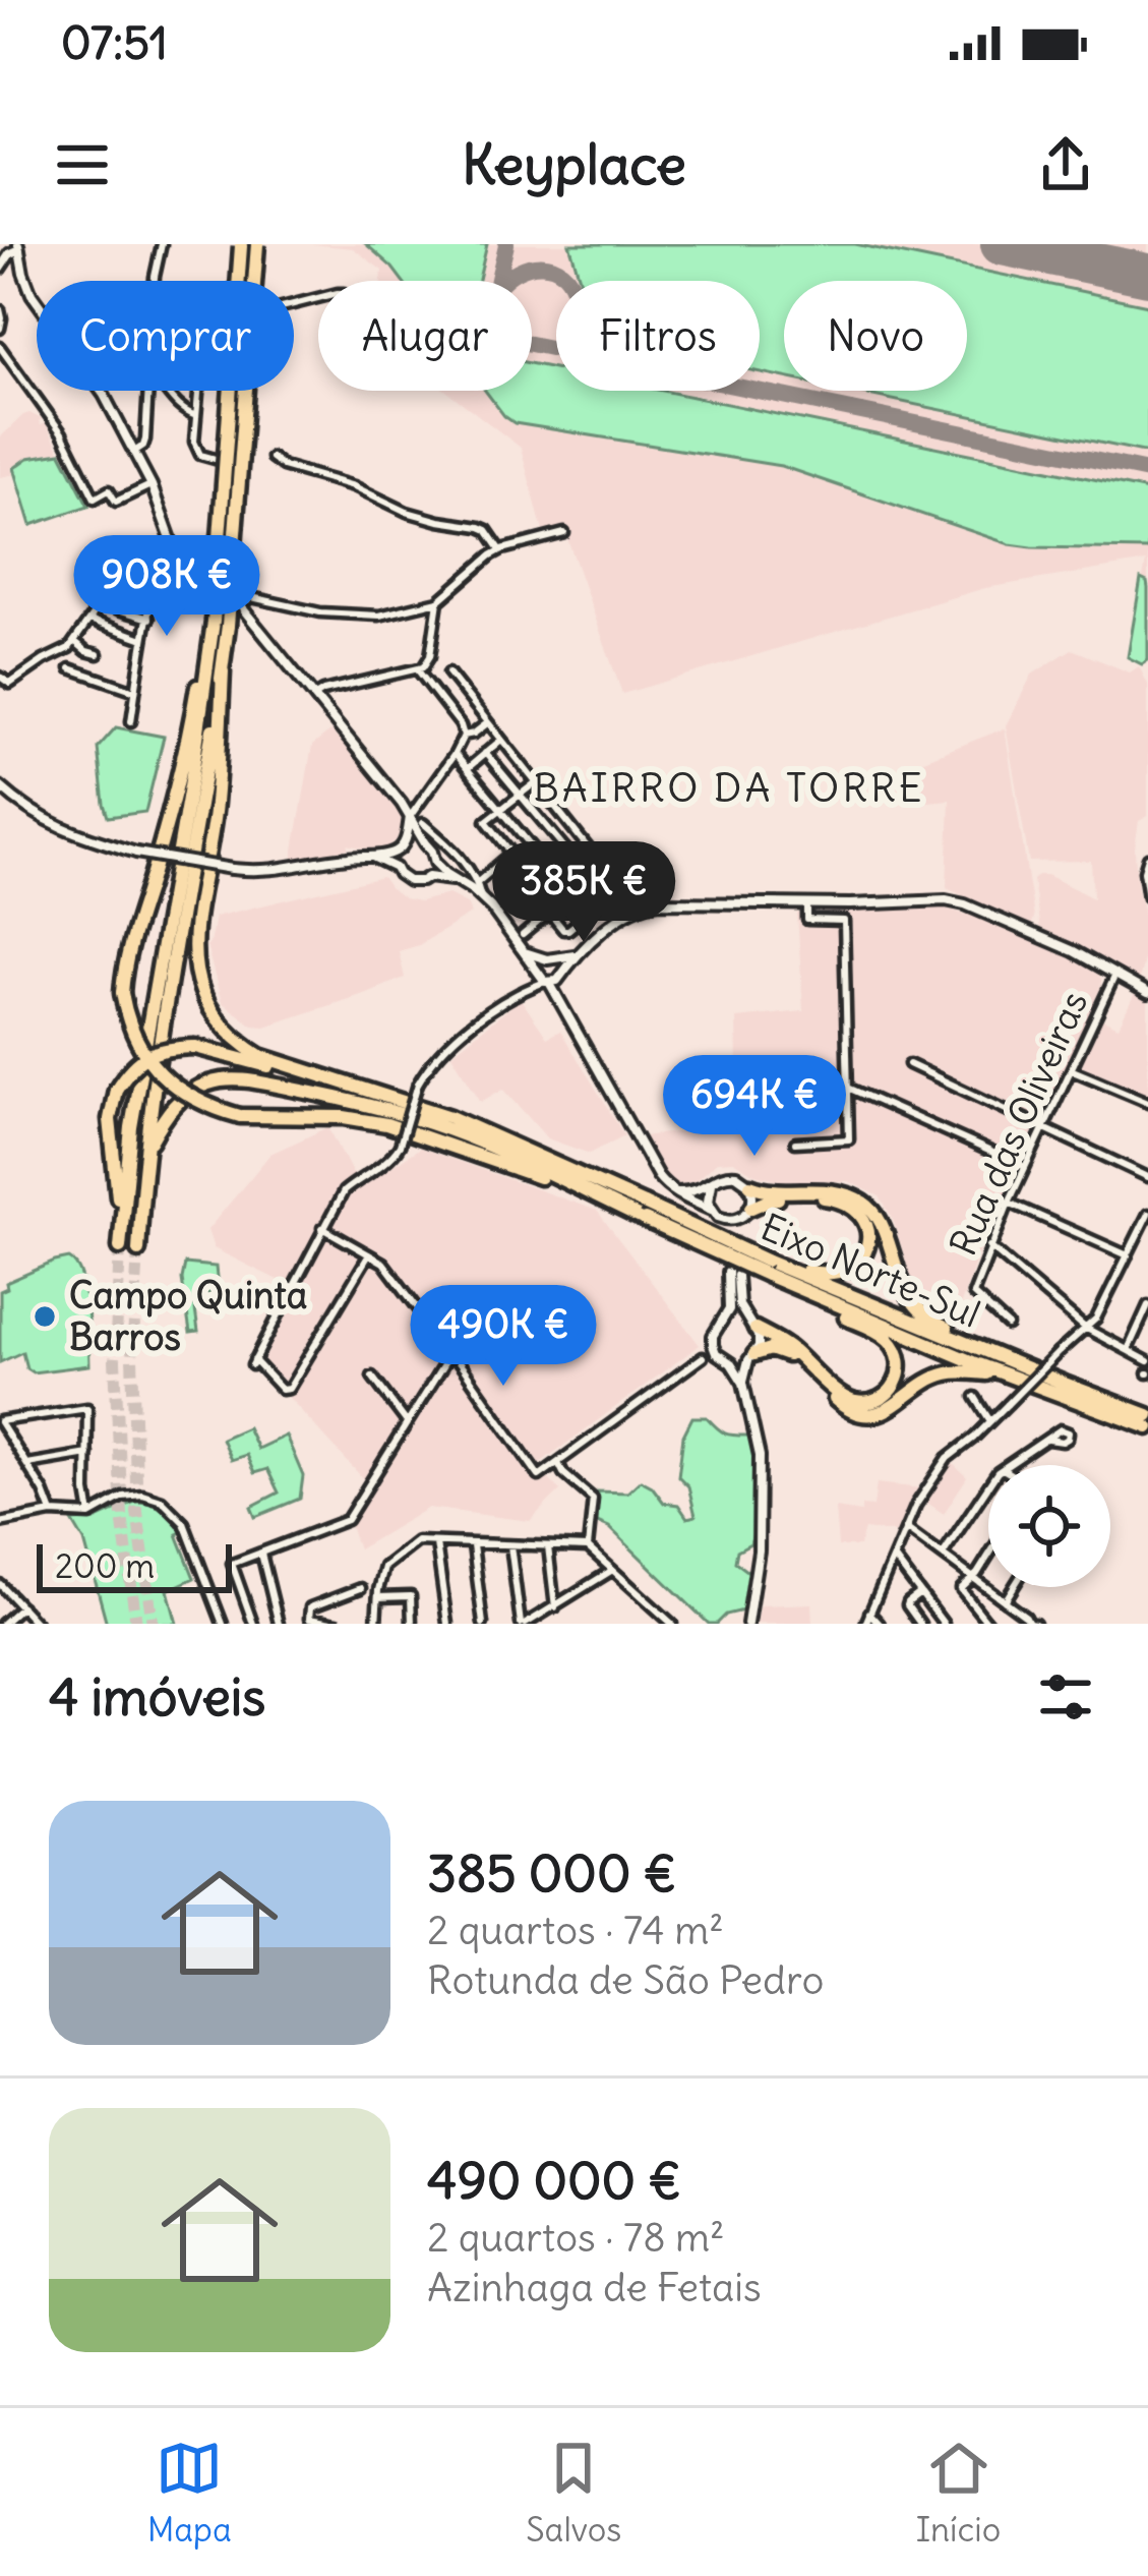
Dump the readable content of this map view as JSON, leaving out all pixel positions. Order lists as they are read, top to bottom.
{
  "streets": {
    "highway": ["Eixo Norte-Sul"],
    "street": ["Rua das Oliveiras"]
  },
  "districts": ["BAIRRO DA TORRE"],
  "places": ["Campo Quinta Barros"],
  "scale_bar": "200 m",
  "page": {
    "status": "07:51",
    "header": "Keyplace",
    "chip": [
      "Comprar",
      "Alugar",
      "Filtros",
      "Novo"
    ],
    "price": [
      "908K €",
      "385K €",
      "694K €",
      "490K €"
    ],
    "scale": "200 m",
    "heading": "4 imóveis",
    "list": [
      {
        "name": "385 000 €",
        "note": "2 quartos · 74 m² · Rotunda de São Pedro"
      },
      {
        "name": "490 000 €",
        "note": "2 quartos · 78 m² · Azinhaga de Fetais"
      }
    ],
    "tabs": ["Mapa", "Salvos", "Início"]
  }
}
